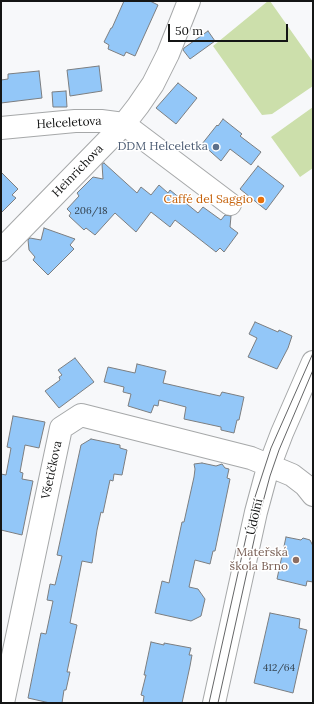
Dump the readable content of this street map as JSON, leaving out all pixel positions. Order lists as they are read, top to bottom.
{
  "streets": {
    "street": [
      "Helceletova",
      "Heinrichova",
      "Všetičkova",
      "Údolní"
    ]
  },
  "crossings": [
    ["Helceletova", "Heinrichova"],
    ["Všetičkova", "Údolní"]
  ],
  "places": ["DDM Helceletka", "Caffé del Saggio", "Mateřská škola Brno"],
  "house_numbers": ["206/18", "412/64"],
  "scale_bar": "50 m"
}
